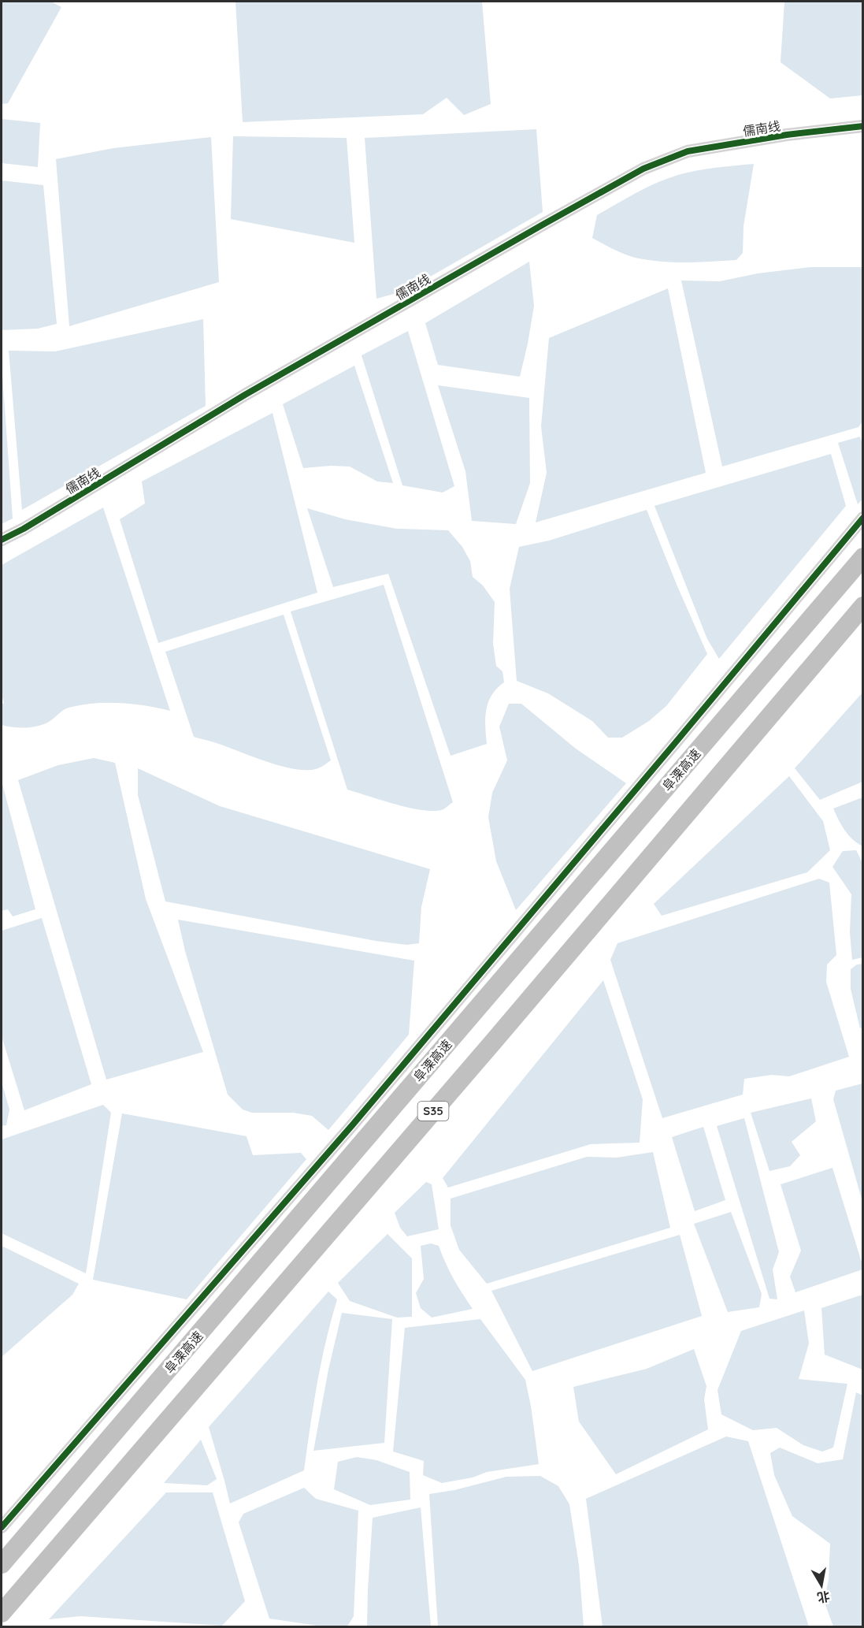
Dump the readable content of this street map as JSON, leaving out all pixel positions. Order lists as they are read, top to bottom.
{
  "streets": {
    "highway": ["阜溧高速", "S35"],
    "street": ["儒南线"]
  },
  "north": "bottom"
}
